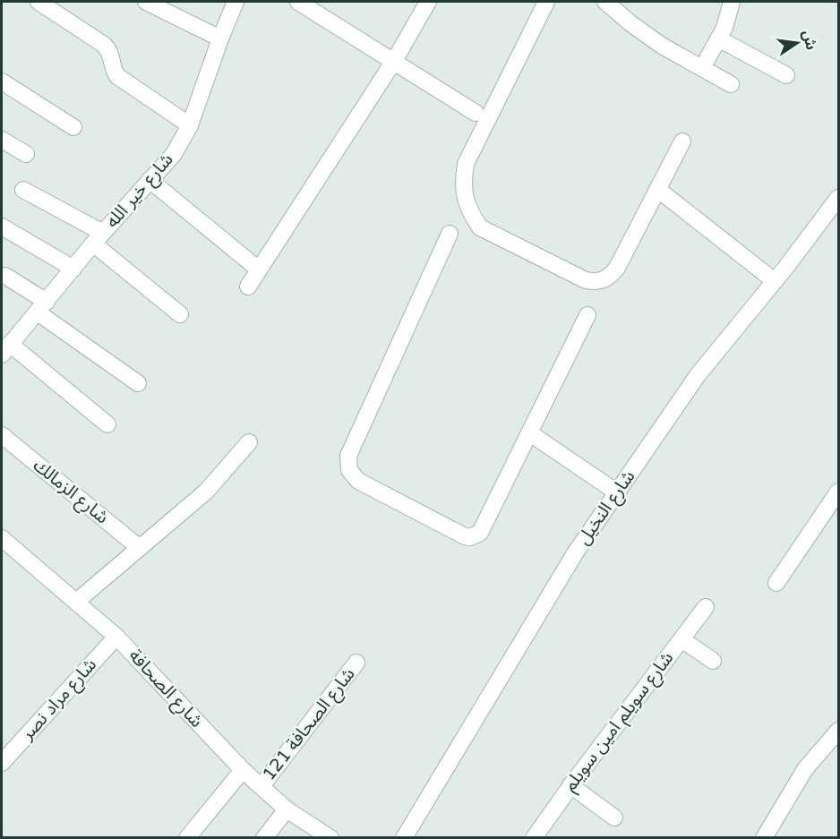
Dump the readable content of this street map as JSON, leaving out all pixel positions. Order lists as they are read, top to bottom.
{
  "streets": {
    "street": [
      "شارع خير الله",
      "شارع الزمالك",
      "شارع النخيل",
      "شارع الصحافة",
      "شارع مراد نصر",
      "شارع سويلم امين سويلم",
      "شارع الصحافة 121"
    ]
  },
  "crossings": [
    ["شارع الصحافة", "شارع مراد نصر"],
    ["شارع الصحافة", "شارع الصحافة 121"]
  ],
  "north": "right"
}
